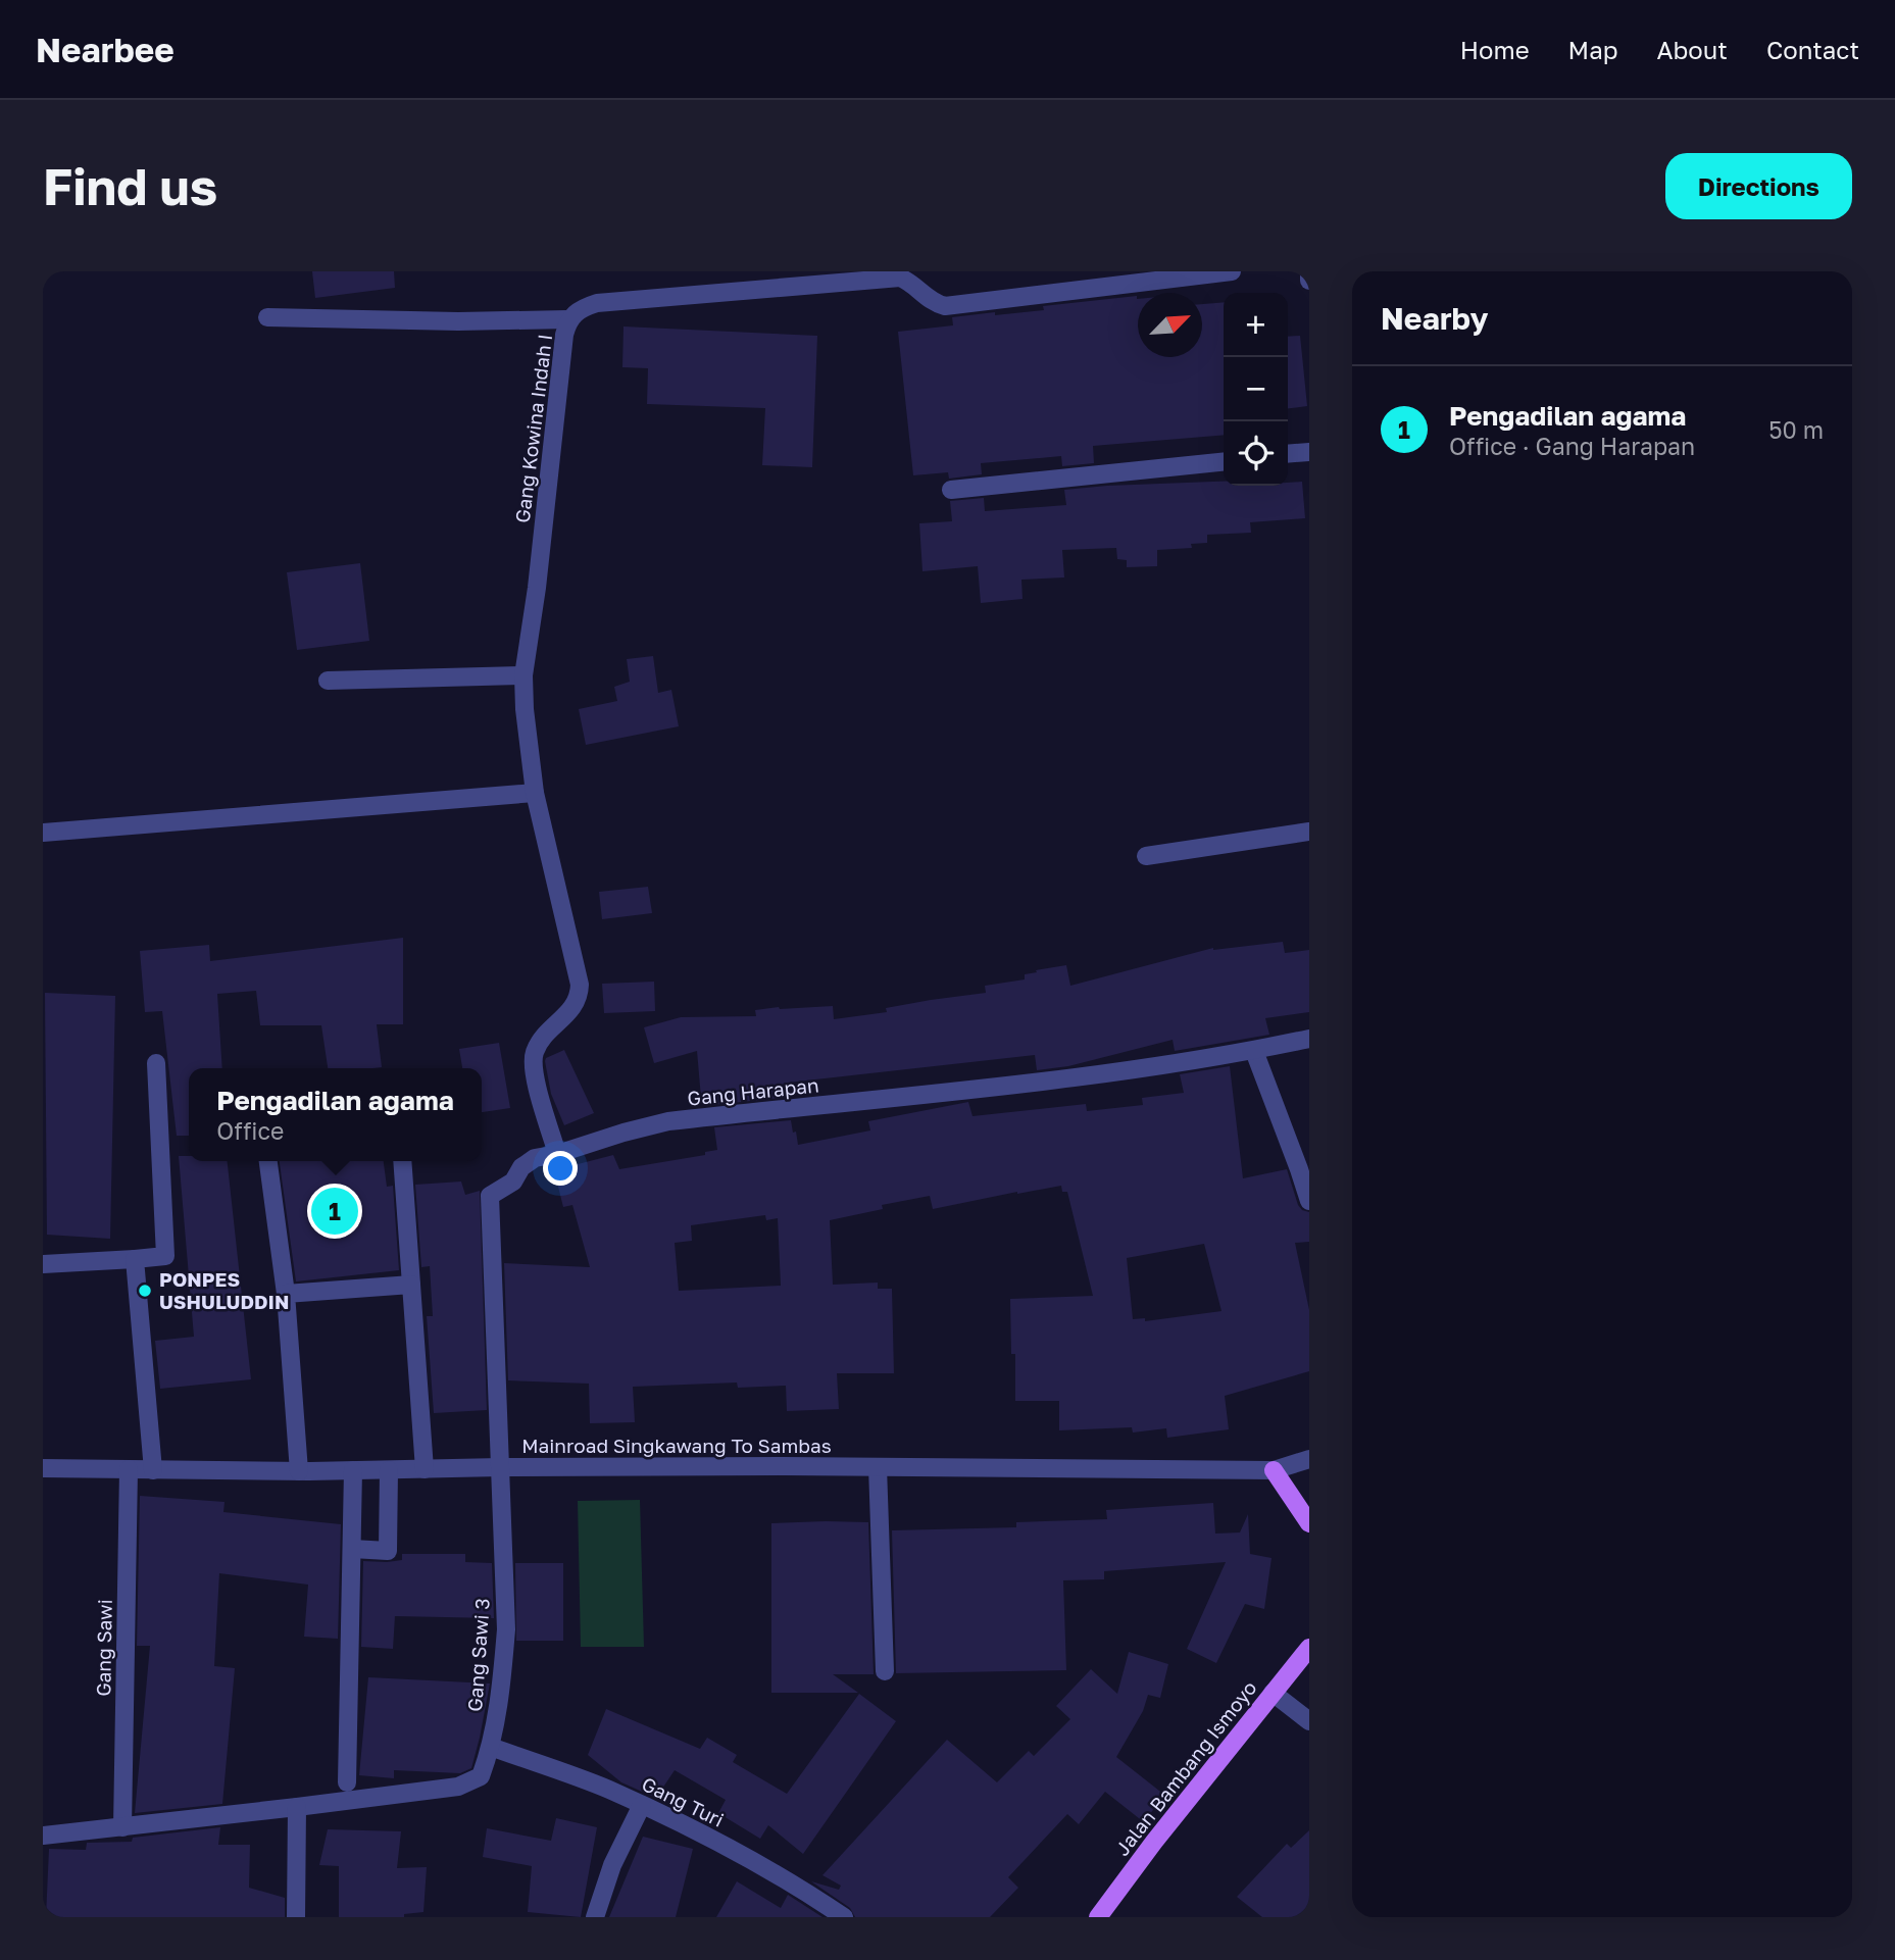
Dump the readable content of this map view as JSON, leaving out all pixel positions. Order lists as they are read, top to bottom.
{
  "streets": {
    "main road": ["Jalan Bambang Ismoyo"],
    "street": [
      "Gang Kowina Indah I",
      "Gang Harapan",
      "Mainroad Singkawang To Sambas",
      "Gang Sawi",
      "Gang Sawi 3",
      "Gang Turi"
    ]
  },
  "crossings": [
    ["Gang Kowina Indah I", "Gang Harapan"],
    ["Gang Harapan", "Mainroad Singkawang To Sambas"],
    ["Gang Harapan", "Gang Sawi 3"],
    ["Mainroad Singkawang To Sambas", "Gang Sawi"],
    ["Mainroad Singkawang To Sambas", "Gang Sawi 3"],
    ["Gang Sawi 3", "Gang Turi"]
  ],
  "places": ["PONPES USHULUDDIN"],
  "north": "top right",
  "page": {
    "header": "Nearbee",
    "nav": [
      "Home",
      "Map",
      "About",
      "Contact"
    ],
    "buttons": "Directions",
    "title": "Find us",
    "heading": "Nearby",
    "map_buttons": ["+", "−"],
    "list": [
      {
        "mark": "1",
        "name": "Pengadilan agama",
        "note": "Office · Gang Harapan",
        "value": "50 m"
      }
    ],
    "popup": ["Pengadilan agama", "Office"],
    "pins": "1"
  }
}
